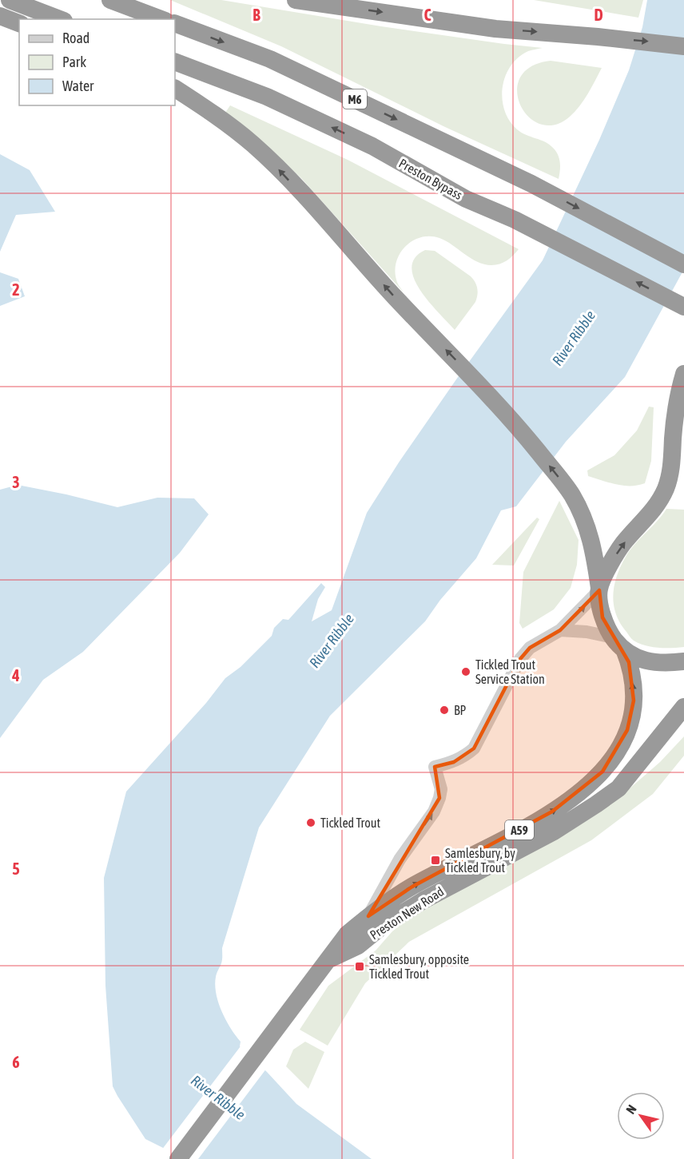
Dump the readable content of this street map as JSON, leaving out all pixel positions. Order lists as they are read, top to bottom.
{
  "streets": {
    "highway": [
      "M6",
      "Preston Bypass",
      "A59",
      "Preston New Road"
    ]
  },
  "water": ["River Ribble"],
  "places": {
    "other": ["Tickled Trout Service Station", "BP", "Tickled Trout"],
    "transit": ["Samlesbury, by Tickled Trout", "Samlesbury, opposite Tickled Trout"]
  },
  "legend": ["Road", "Park", "Water"],
  "north": "top left",
  "grid": {
    "columns": ["B", "C", "D"],
    "rows": [
      "2",
      "3",
      "4",
      "5",
      "6"
    ]
  }
}
